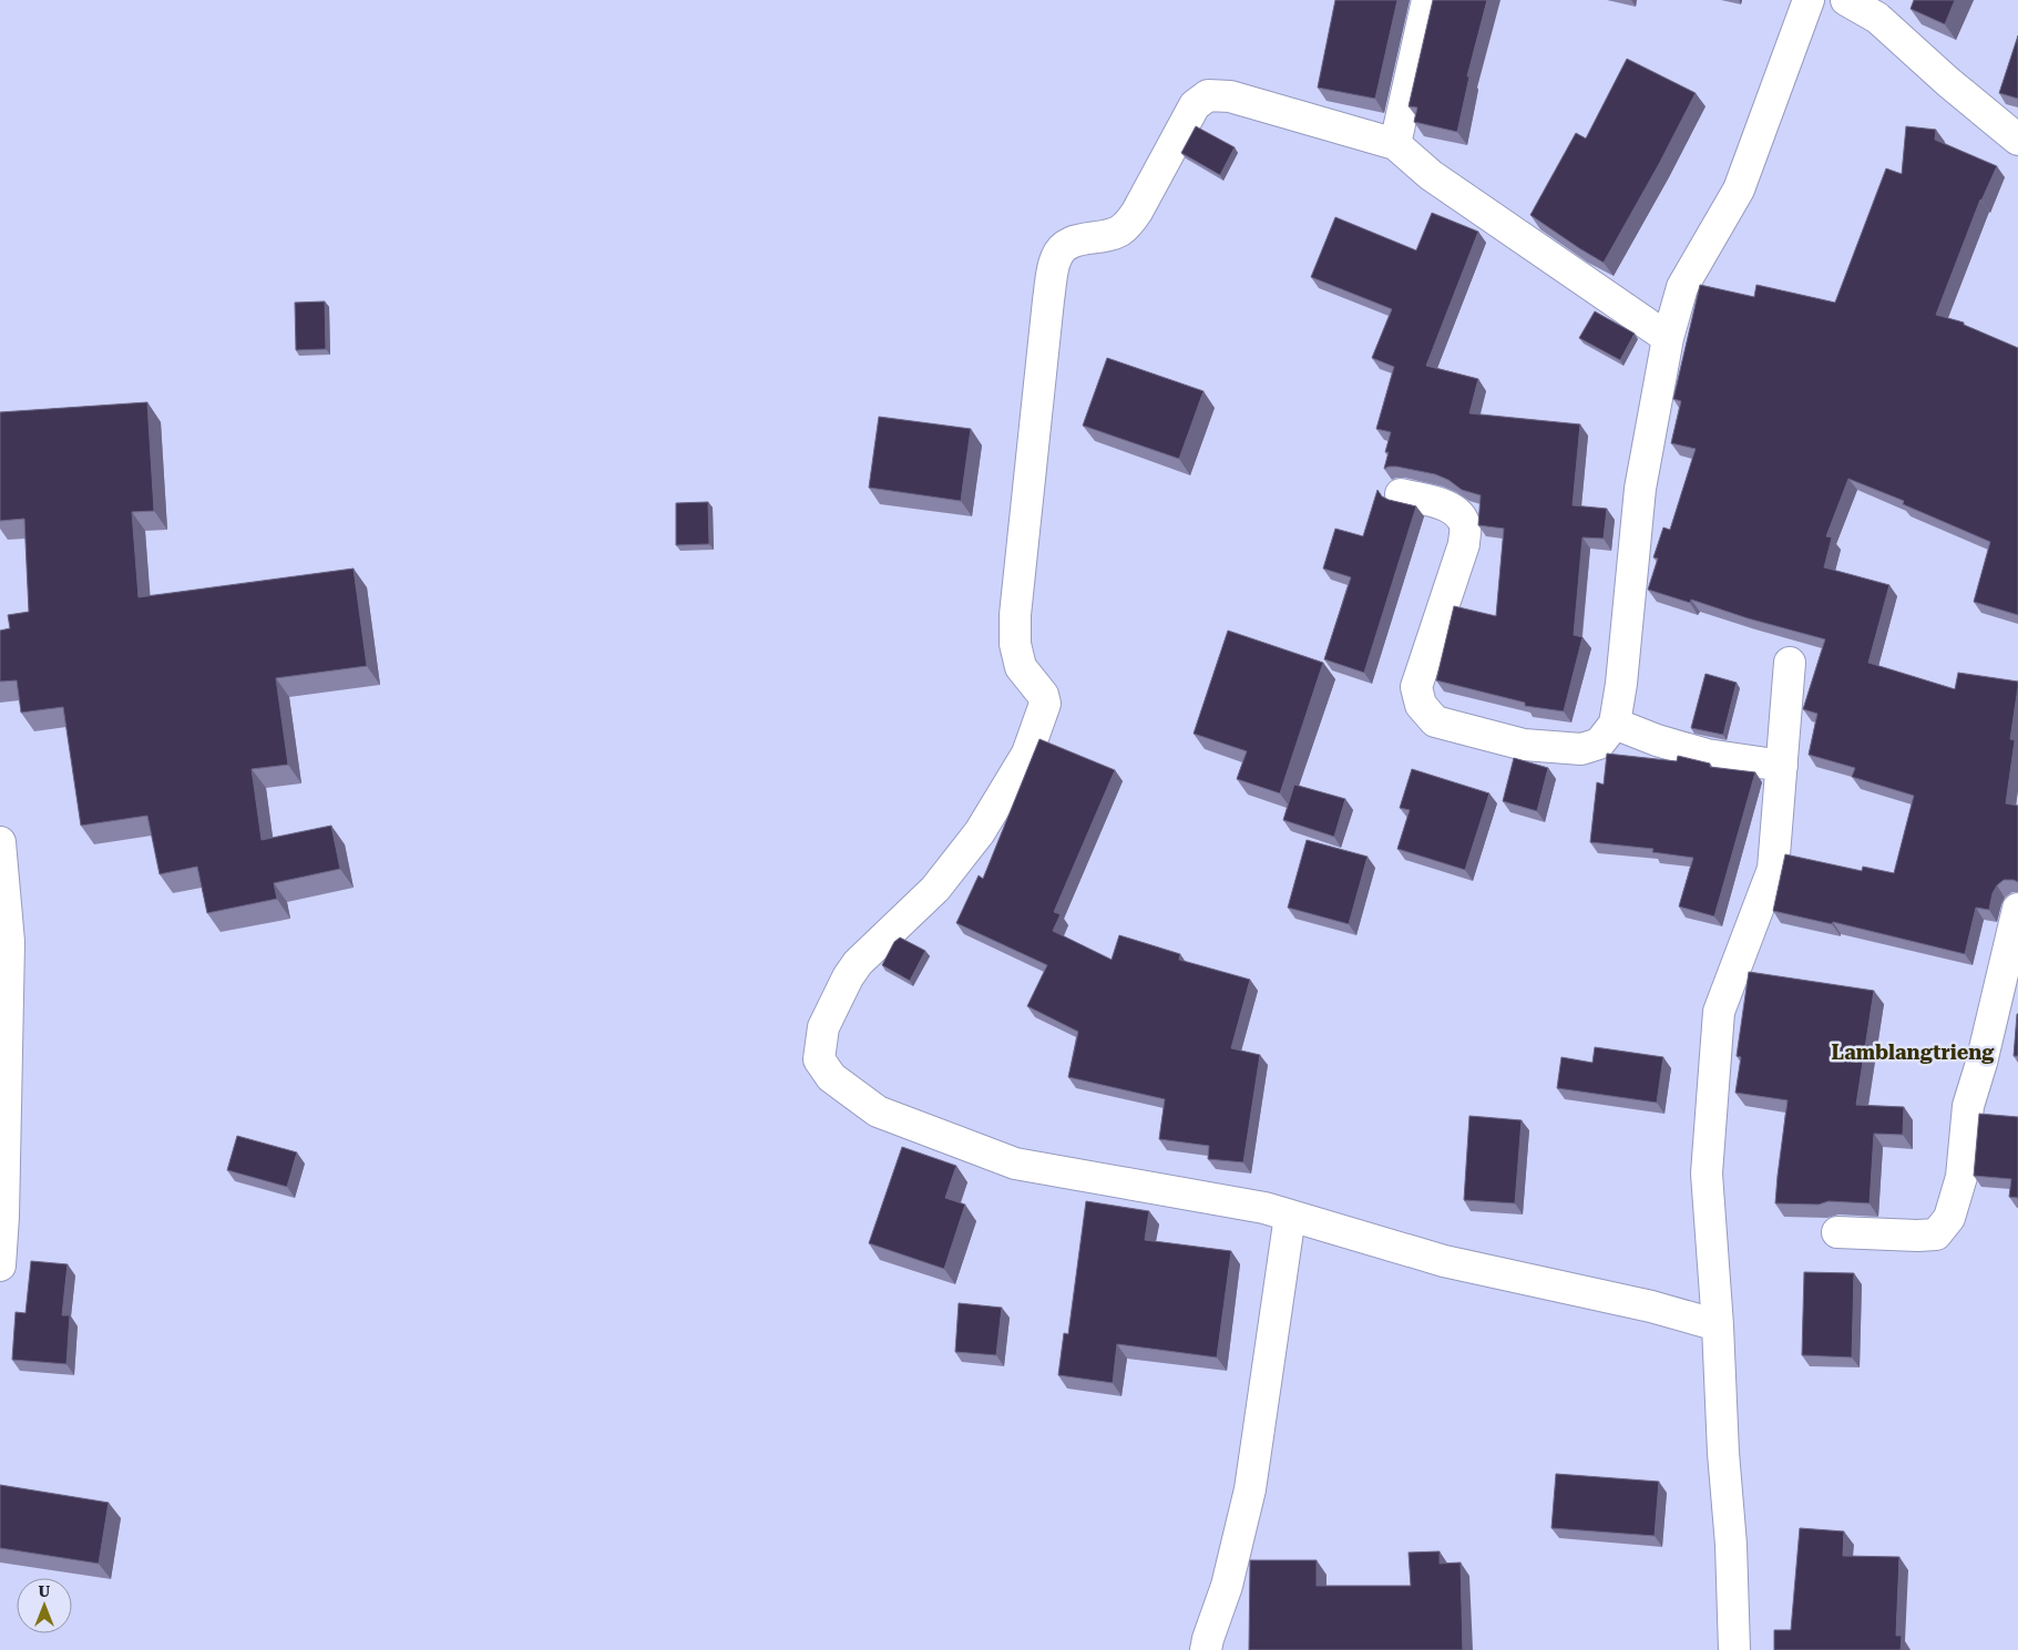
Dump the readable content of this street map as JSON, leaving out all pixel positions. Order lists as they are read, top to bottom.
{
  "districts": ["Lamblangtrieng"],
  "north": "top"
}
